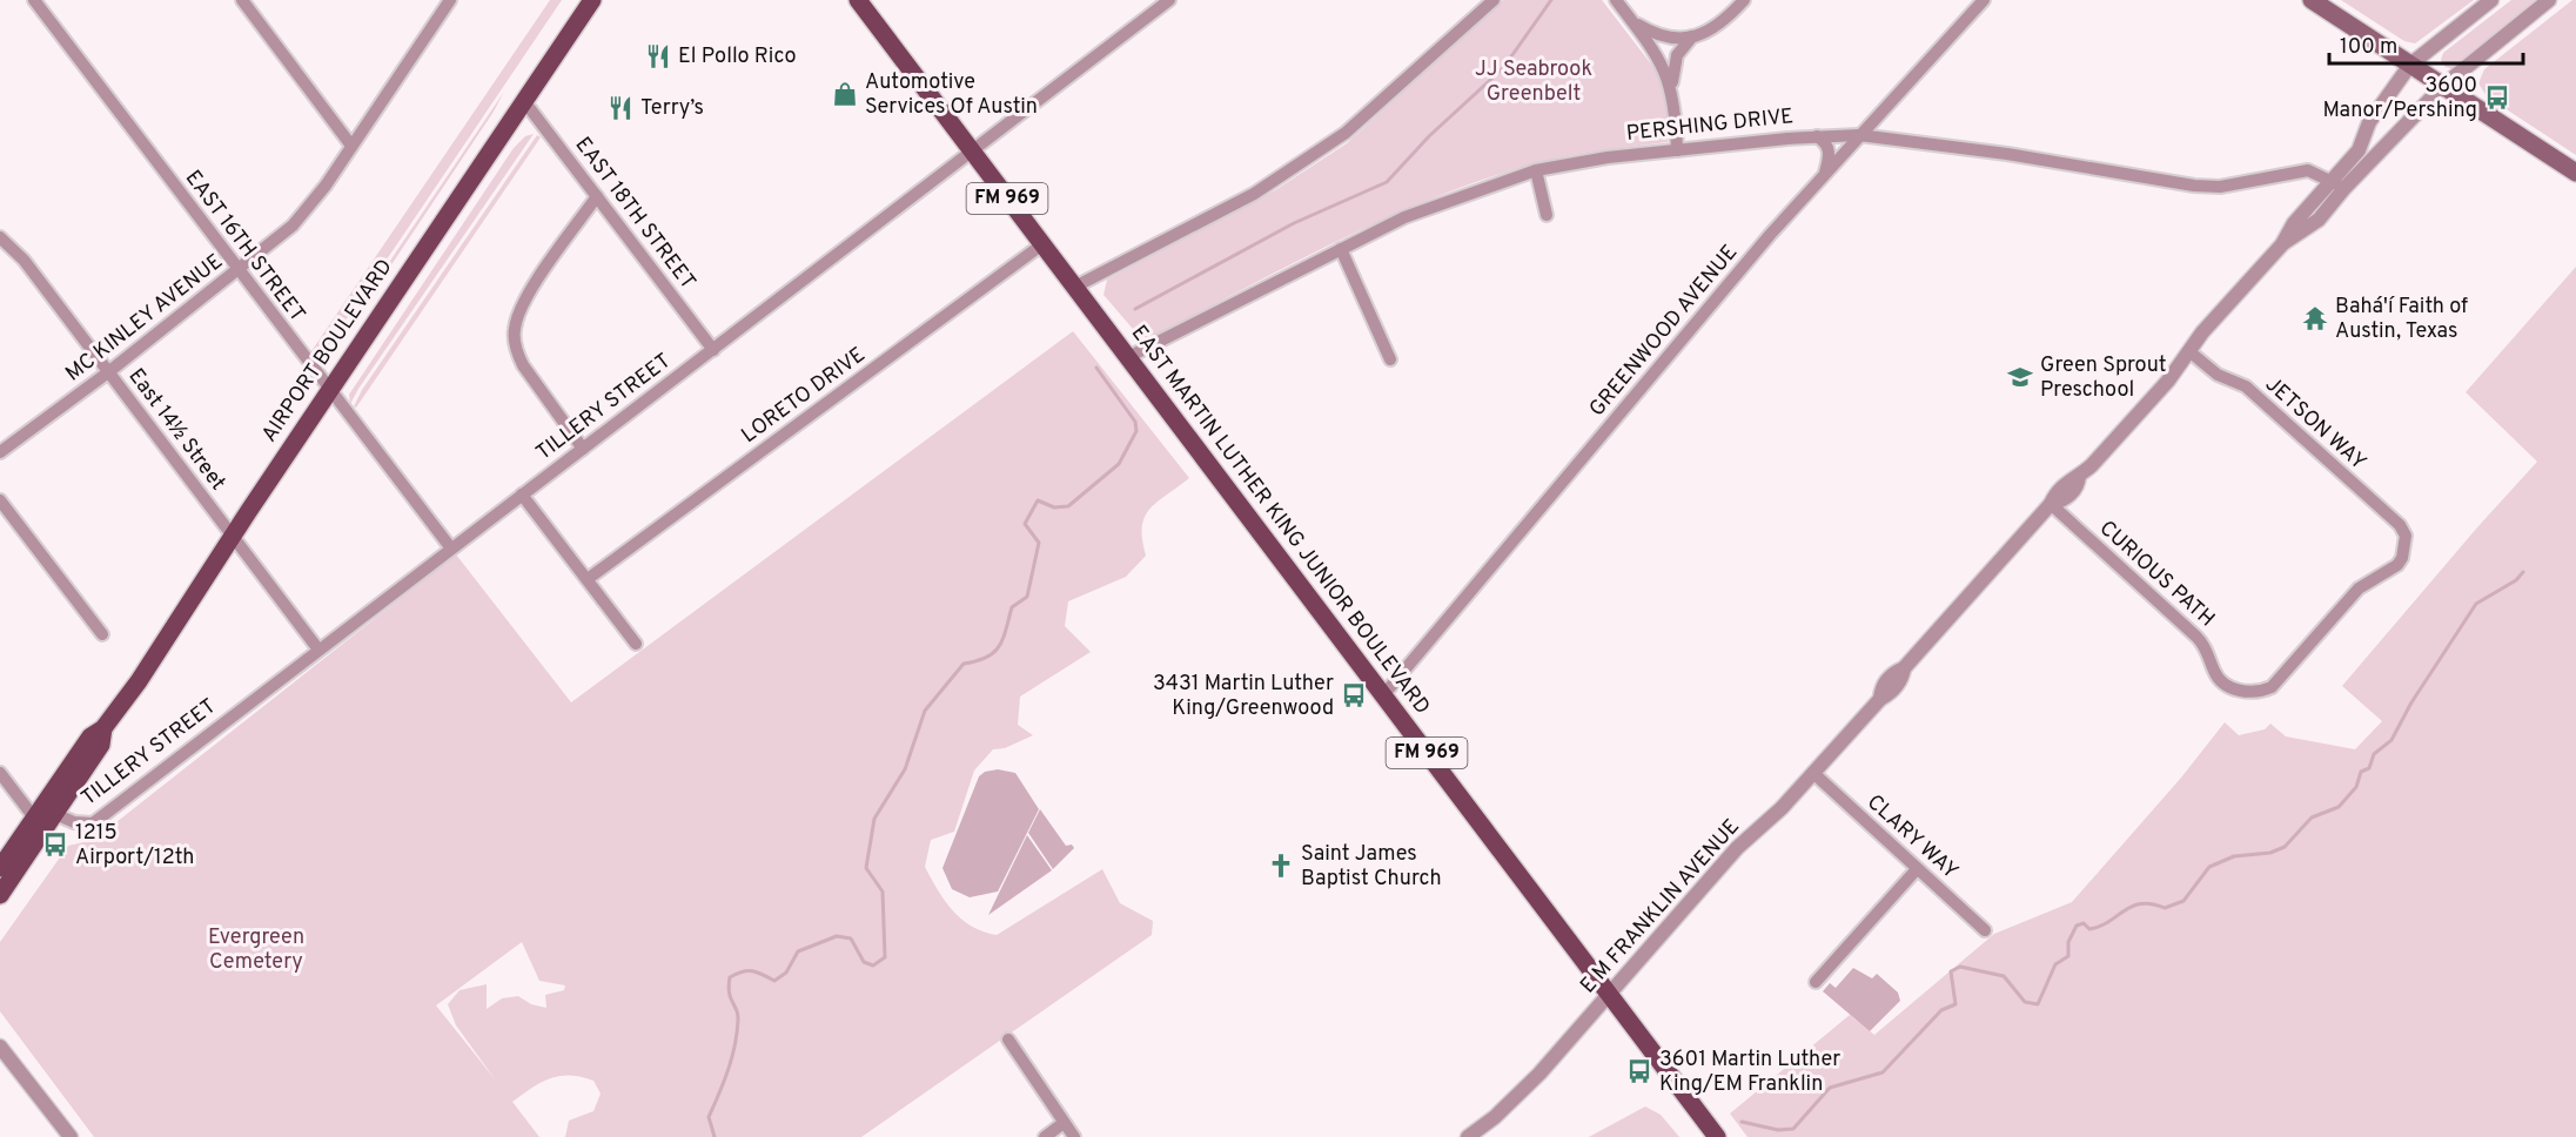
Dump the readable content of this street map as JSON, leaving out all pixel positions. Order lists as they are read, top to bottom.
{
  "streets": {
    "main road": ["FM 969", "AIRPORT BOULEVARD", "EAST MARTIN LUTHER KING JUNIOR BOULEVARD"],
    "street": [
      "PERSHING DRIVE",
      "EAST 18TH STREET",
      "EAST 16TH STREET",
      "MC KINLEY AVENUE",
      "GREENWOOD AVENUE",
      "LORETO DRIVE",
      "TILLERY STREET",
      "JETSON WAY",
      "East 14½ Street",
      "CURIOUS PATH",
      "CLARY WAY",
      "E M FRANKLIN AVENUE"
    ]
  },
  "crossings": [
    ["PERSHING DRIVE", "GREENWOOD AVENUE"],
    ["PERSHING DRIVE", "EAST MARTIN LUTHER KING JUNIOR BOULEVARD"],
    ["PERSHING DRIVE", "E M FRANKLIN AVENUE"],
    ["EAST 18TH STREET", "AIRPORT BOULEVARD"],
    ["EAST 18TH STREET", "TILLERY STREET"],
    ["EAST 16TH STREET", "MC KINLEY AVENUE"],
    ["EAST 16TH STREET", "AIRPORT BOULEVARD"],
    ["EAST 16TH STREET", "TILLERY STREET"],
    ["MC KINLEY AVENUE", "East 14½ Street"],
    ["GREENWOOD AVENUE", "EAST MARTIN LUTHER KING JUNIOR BOULEVARD"],
    ["AIRPORT BOULEVARD", "TILLERY STREET"],
    ["AIRPORT BOULEVARD", "East 14½ Street"],
    ["LORETO DRIVE", "EAST MARTIN LUTHER KING JUNIOR BOULEVARD"],
    ["TILLERY STREET", "East 14½ Street"],
    ["TILLERY STREET", "EAST MARTIN LUTHER KING JUNIOR BOULEVARD"],
    ["JETSON WAY", "CURIOUS PATH"],
    ["JETSON WAY", "E M FRANKLIN AVENUE"],
    ["EAST MARTIN LUTHER KING JUNIOR BOULEVARD", "E M FRANKLIN AVENUE"],
    ["CURIOUS PATH", "E M FRANKLIN AVENUE"],
    ["CLARY WAY", "E M FRANKLIN AVENUE"]
  ],
  "parks": ["JJ Seabrook Greenbelt", "Evergreen Cemetery"],
  "places": {
    "restaurant": ["El Pollo Rico", "Terry’s"],
    "shop": ["Automotive Services Of Austin"],
    "bus stop": [
      "3600 Manor/Pershing",
      "3431 Martin Luther King/Greenwood",
      "1215 Airport/12th",
      "3601 Martin Luther King/EM Franklin"
    ],
    "temple": ["Bahá'í Faith of Austin, Texas"],
    "school or university": ["Green Sprout Preschool"],
    "church": ["Saint James Baptist Church"]
  },
  "scale_bar": "100 m"
}
